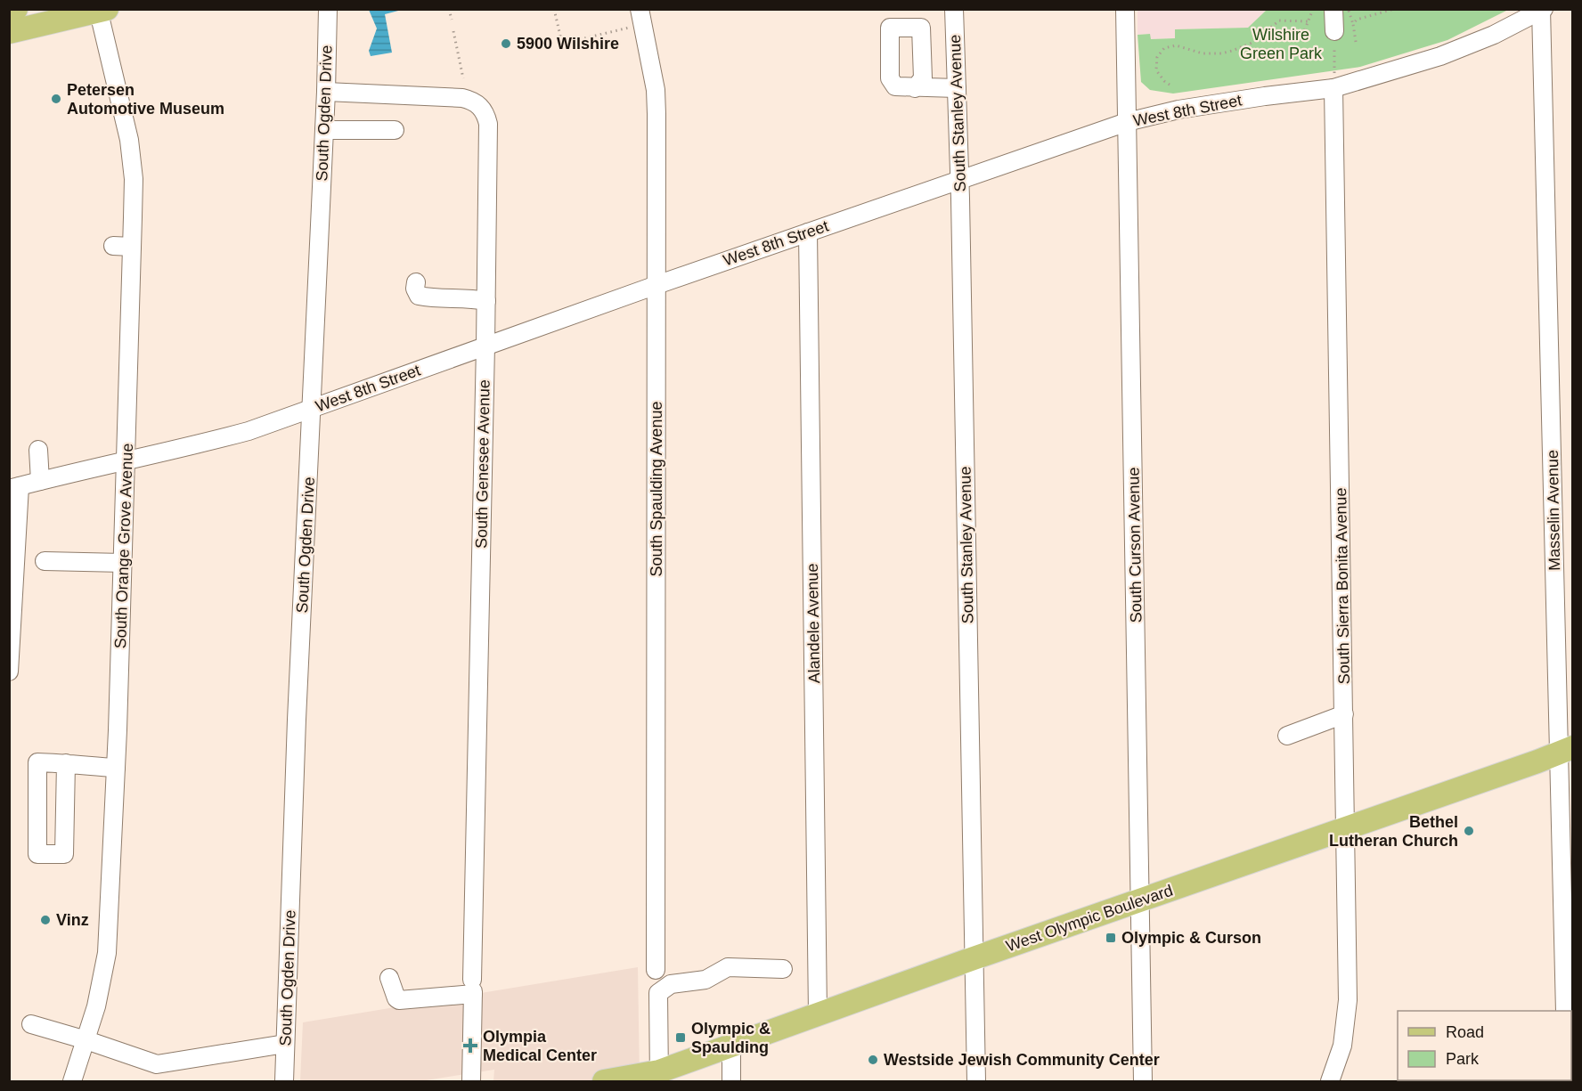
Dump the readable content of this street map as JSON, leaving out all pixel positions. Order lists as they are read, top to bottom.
{
  "streets": {
    "main road": ["West Olympic Boulevard"],
    "street": [
      "West 8th Street",
      "South Ogden Drive",
      "South Stanley Avenue",
      "South Genesee Avenue",
      "South Spaulding Avenue",
      "Masselin Avenue",
      "South Curson Avenue",
      "South Orange Grove Avenue",
      "South Sierra Bonita Avenue",
      "Alandele Avenue"
    ]
  },
  "crossings": [
    ["West 8th Street", "South Ogden Drive"],
    ["West 8th Street", "South Stanley Avenue"],
    ["West 8th Street", "South Genesee Avenue"],
    ["West 8th Street", "South Spaulding Avenue"],
    ["West 8th Street", "Masselin Avenue"],
    ["West 8th Street", "South Curson Avenue"],
    ["West 8th Street", "South Orange Grove Avenue"],
    ["West 8th Street", "South Sierra Bonita Avenue"],
    ["West 8th Street", "Alandele Avenue"],
    ["South Ogden Drive", "South Genesee Avenue"],
    ["South Stanley Avenue", "West Olympic Boulevard"],
    ["Masselin Avenue", "West Olympic Boulevard"],
    ["South Curson Avenue", "West Olympic Boulevard"],
    ["South Sierra Bonita Avenue", "West Olympic Boulevard"],
    ["Alandele Avenue", "West Olympic Boulevard"]
  ],
  "parks": ["Wilshire Green Park"],
  "places": {
    "other": [
      "5900 Wilshire",
      "Petersen Automotive Museum",
      "Bethel Lutheran Church",
      "Vinz",
      "Westside Jewish Community Center"
    ],
    "transit": ["Olympic & Curson", "Olympic & Spaulding"],
    "health": ["Olympia Medical Center"]
  },
  "legend": ["Road", "Park"]
}
